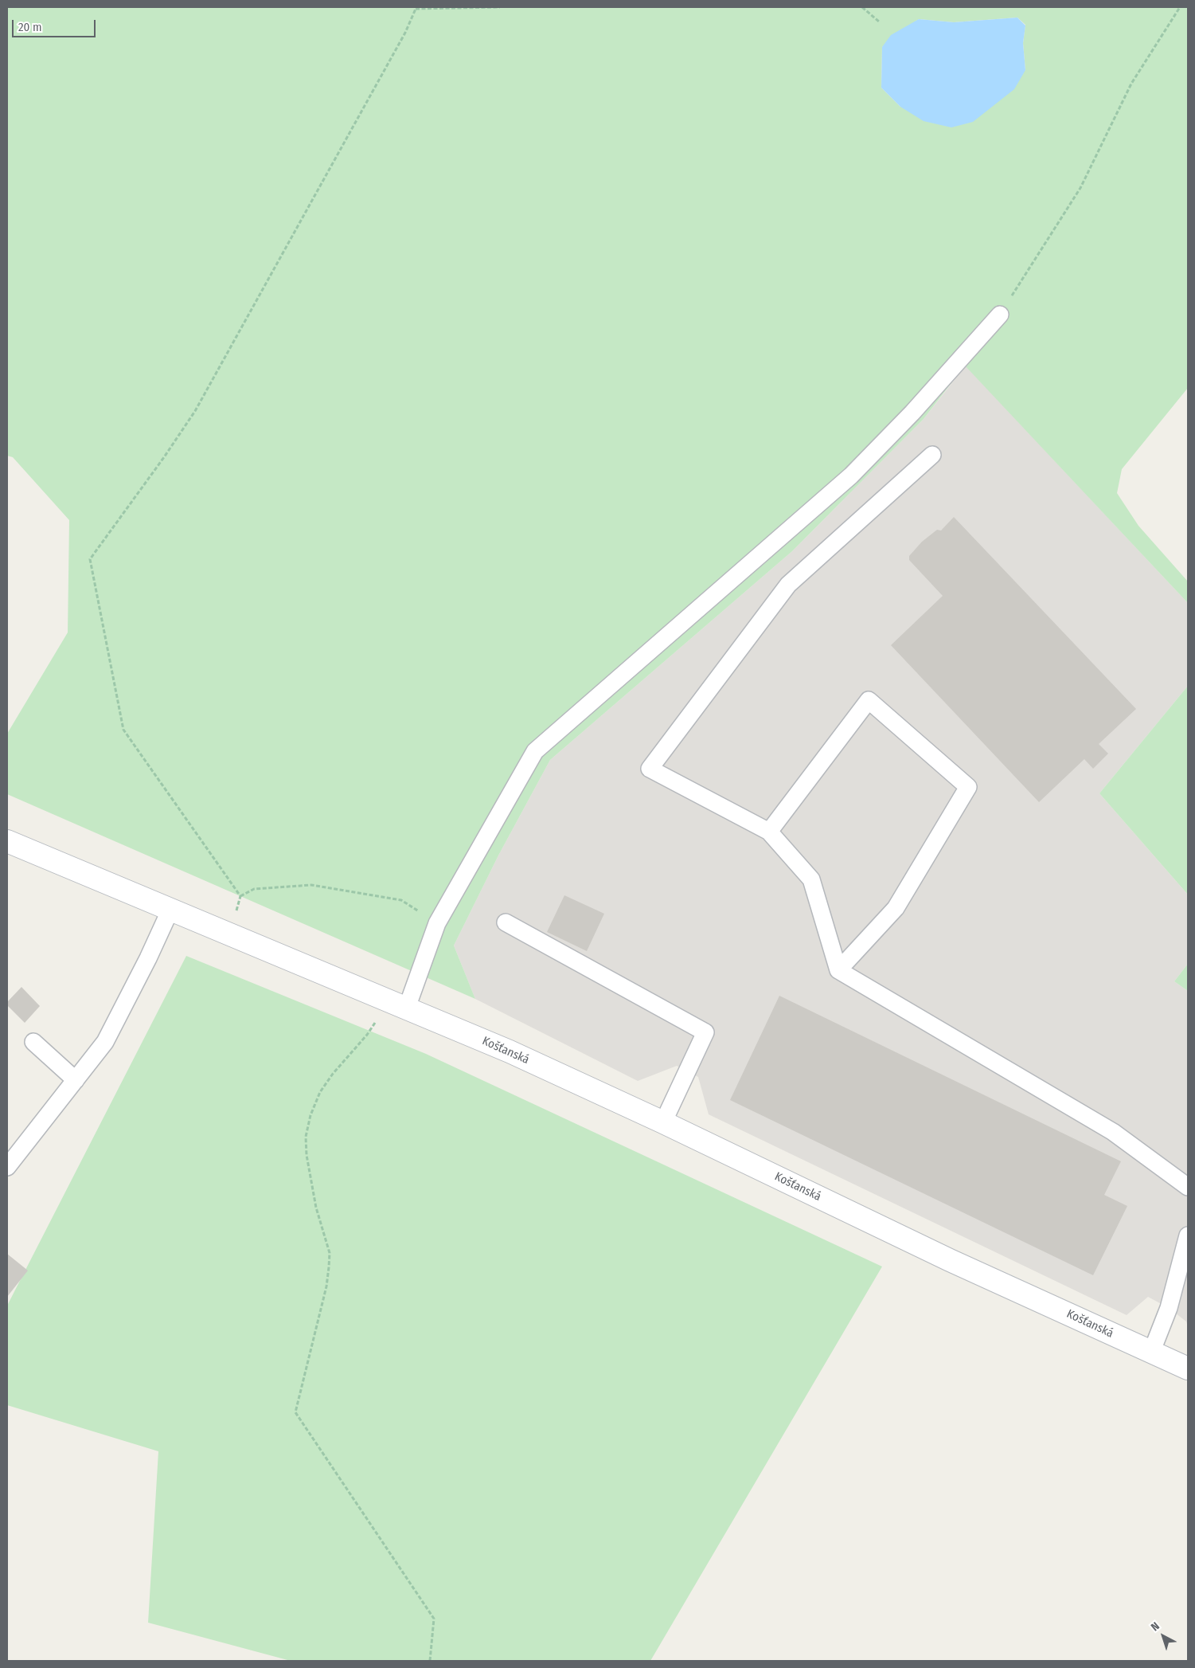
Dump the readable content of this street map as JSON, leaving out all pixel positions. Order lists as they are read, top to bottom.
{
  "streets": {
    "street": ["Košťanská"]
  },
  "scale_bar": "20 m",
  "north": "top left"
}
